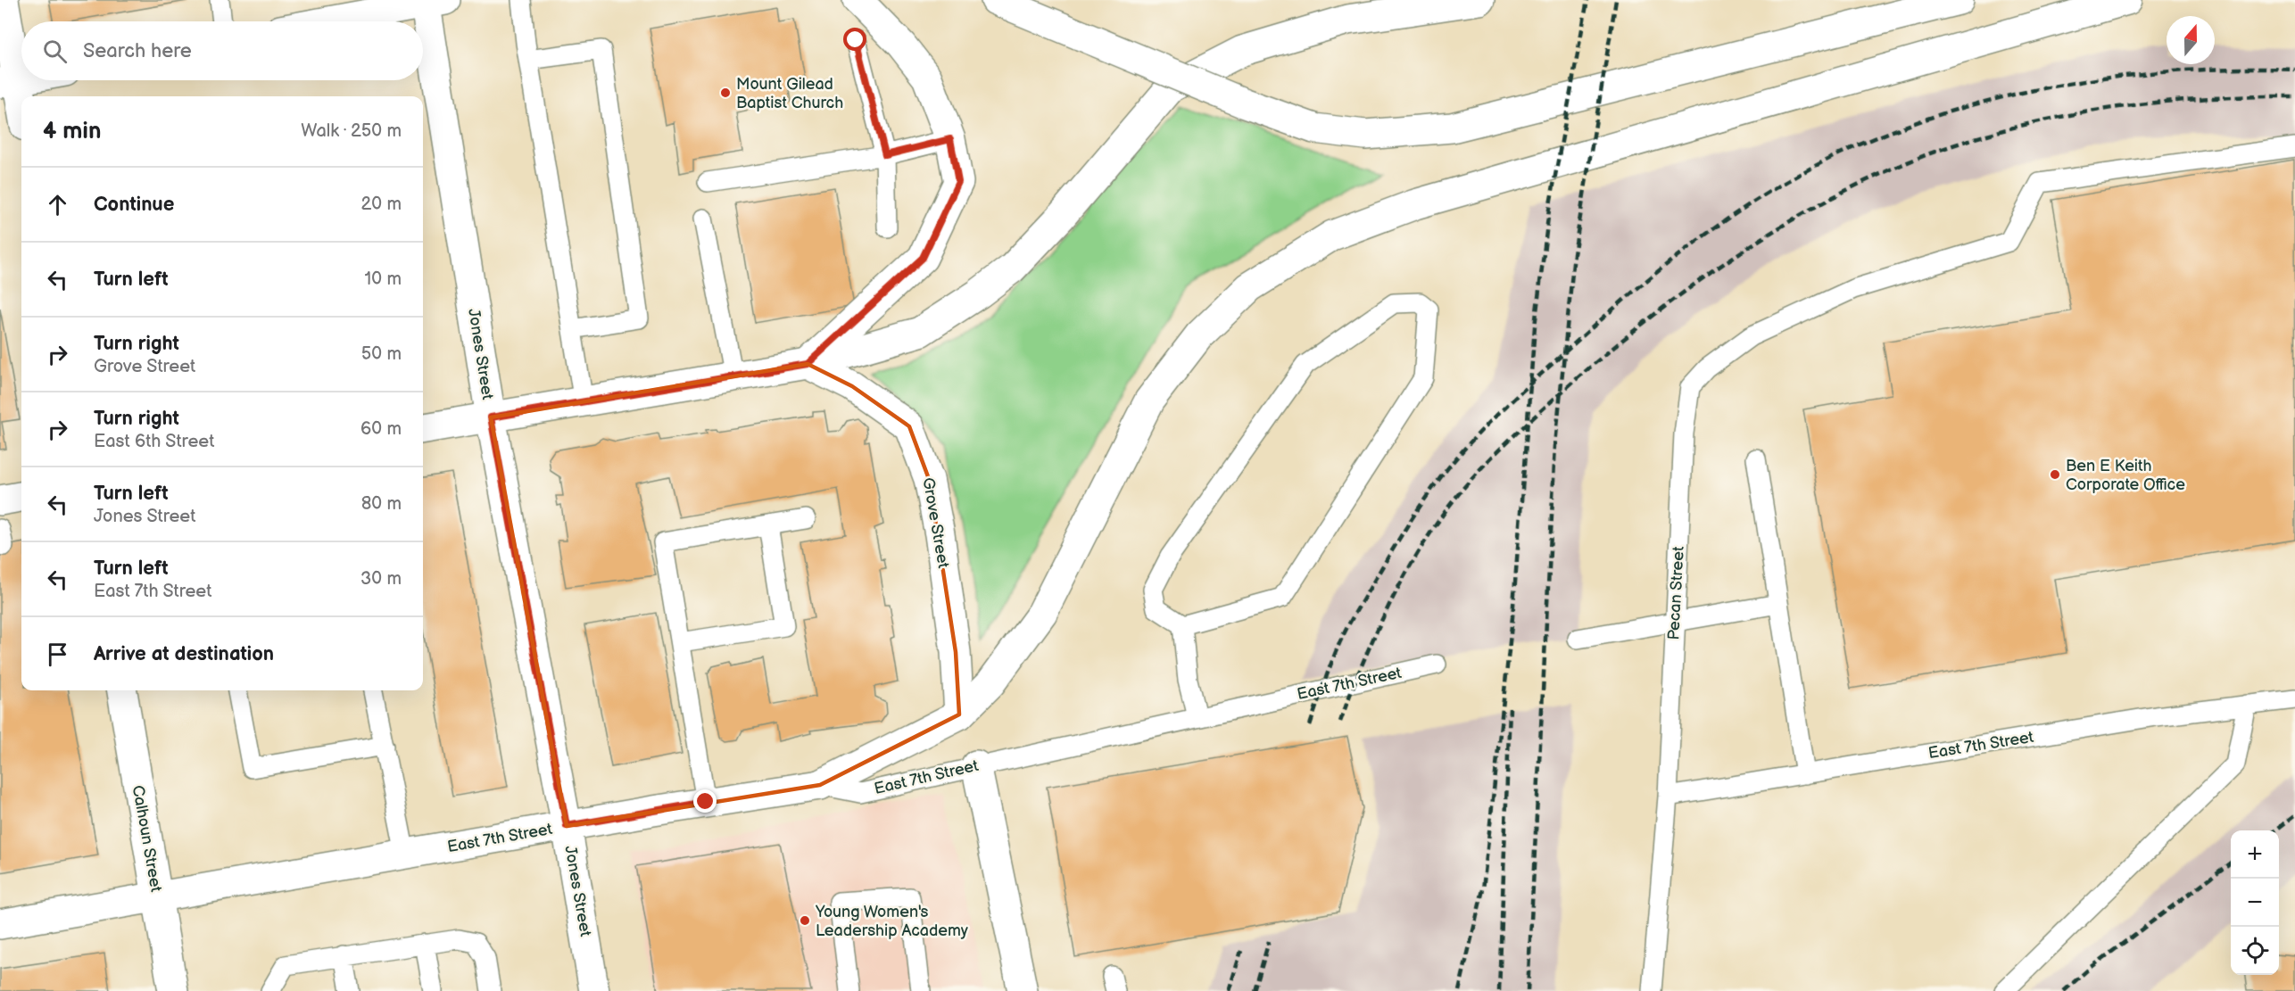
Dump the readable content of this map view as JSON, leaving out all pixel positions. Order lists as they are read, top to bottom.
{
  "streets": {
    "main road": [
      "Jones Street",
      "Grove Street",
      "East 7th Street",
      "Calhoun Street"
    ],
    "lane": ["Pecan Street"]
  },
  "crossings": [
    ["Jones Street", "East 7th Street"],
    ["Pecan Street", "East 7th Street"],
    ["East 7th Street", "Calhoun Street"]
  ],
  "places": ["Mount Gilead Baptist Church", "Ben E Keith Corporate Office", "Young Women's Leadership Academy"],
  "north": "top",
  "page": {
    "search": "Search here",
    "heading": ["4 min", "Walk · 250 m"],
    "list": [
      ["Continue", "20 m"],
      ["Turn left", "10 m"],
      ["Turn right", "Grove Street", "50 m"],
      ["Turn right", "East 6th Street", "60 m"],
      ["Turn left", "Jones Street", "80 m"],
      ["Turn left", "East 7th Street", "30 m"],
      "Arrive at destination"
    ],
    "map_buttons": ["+", "−"]
  }
}
